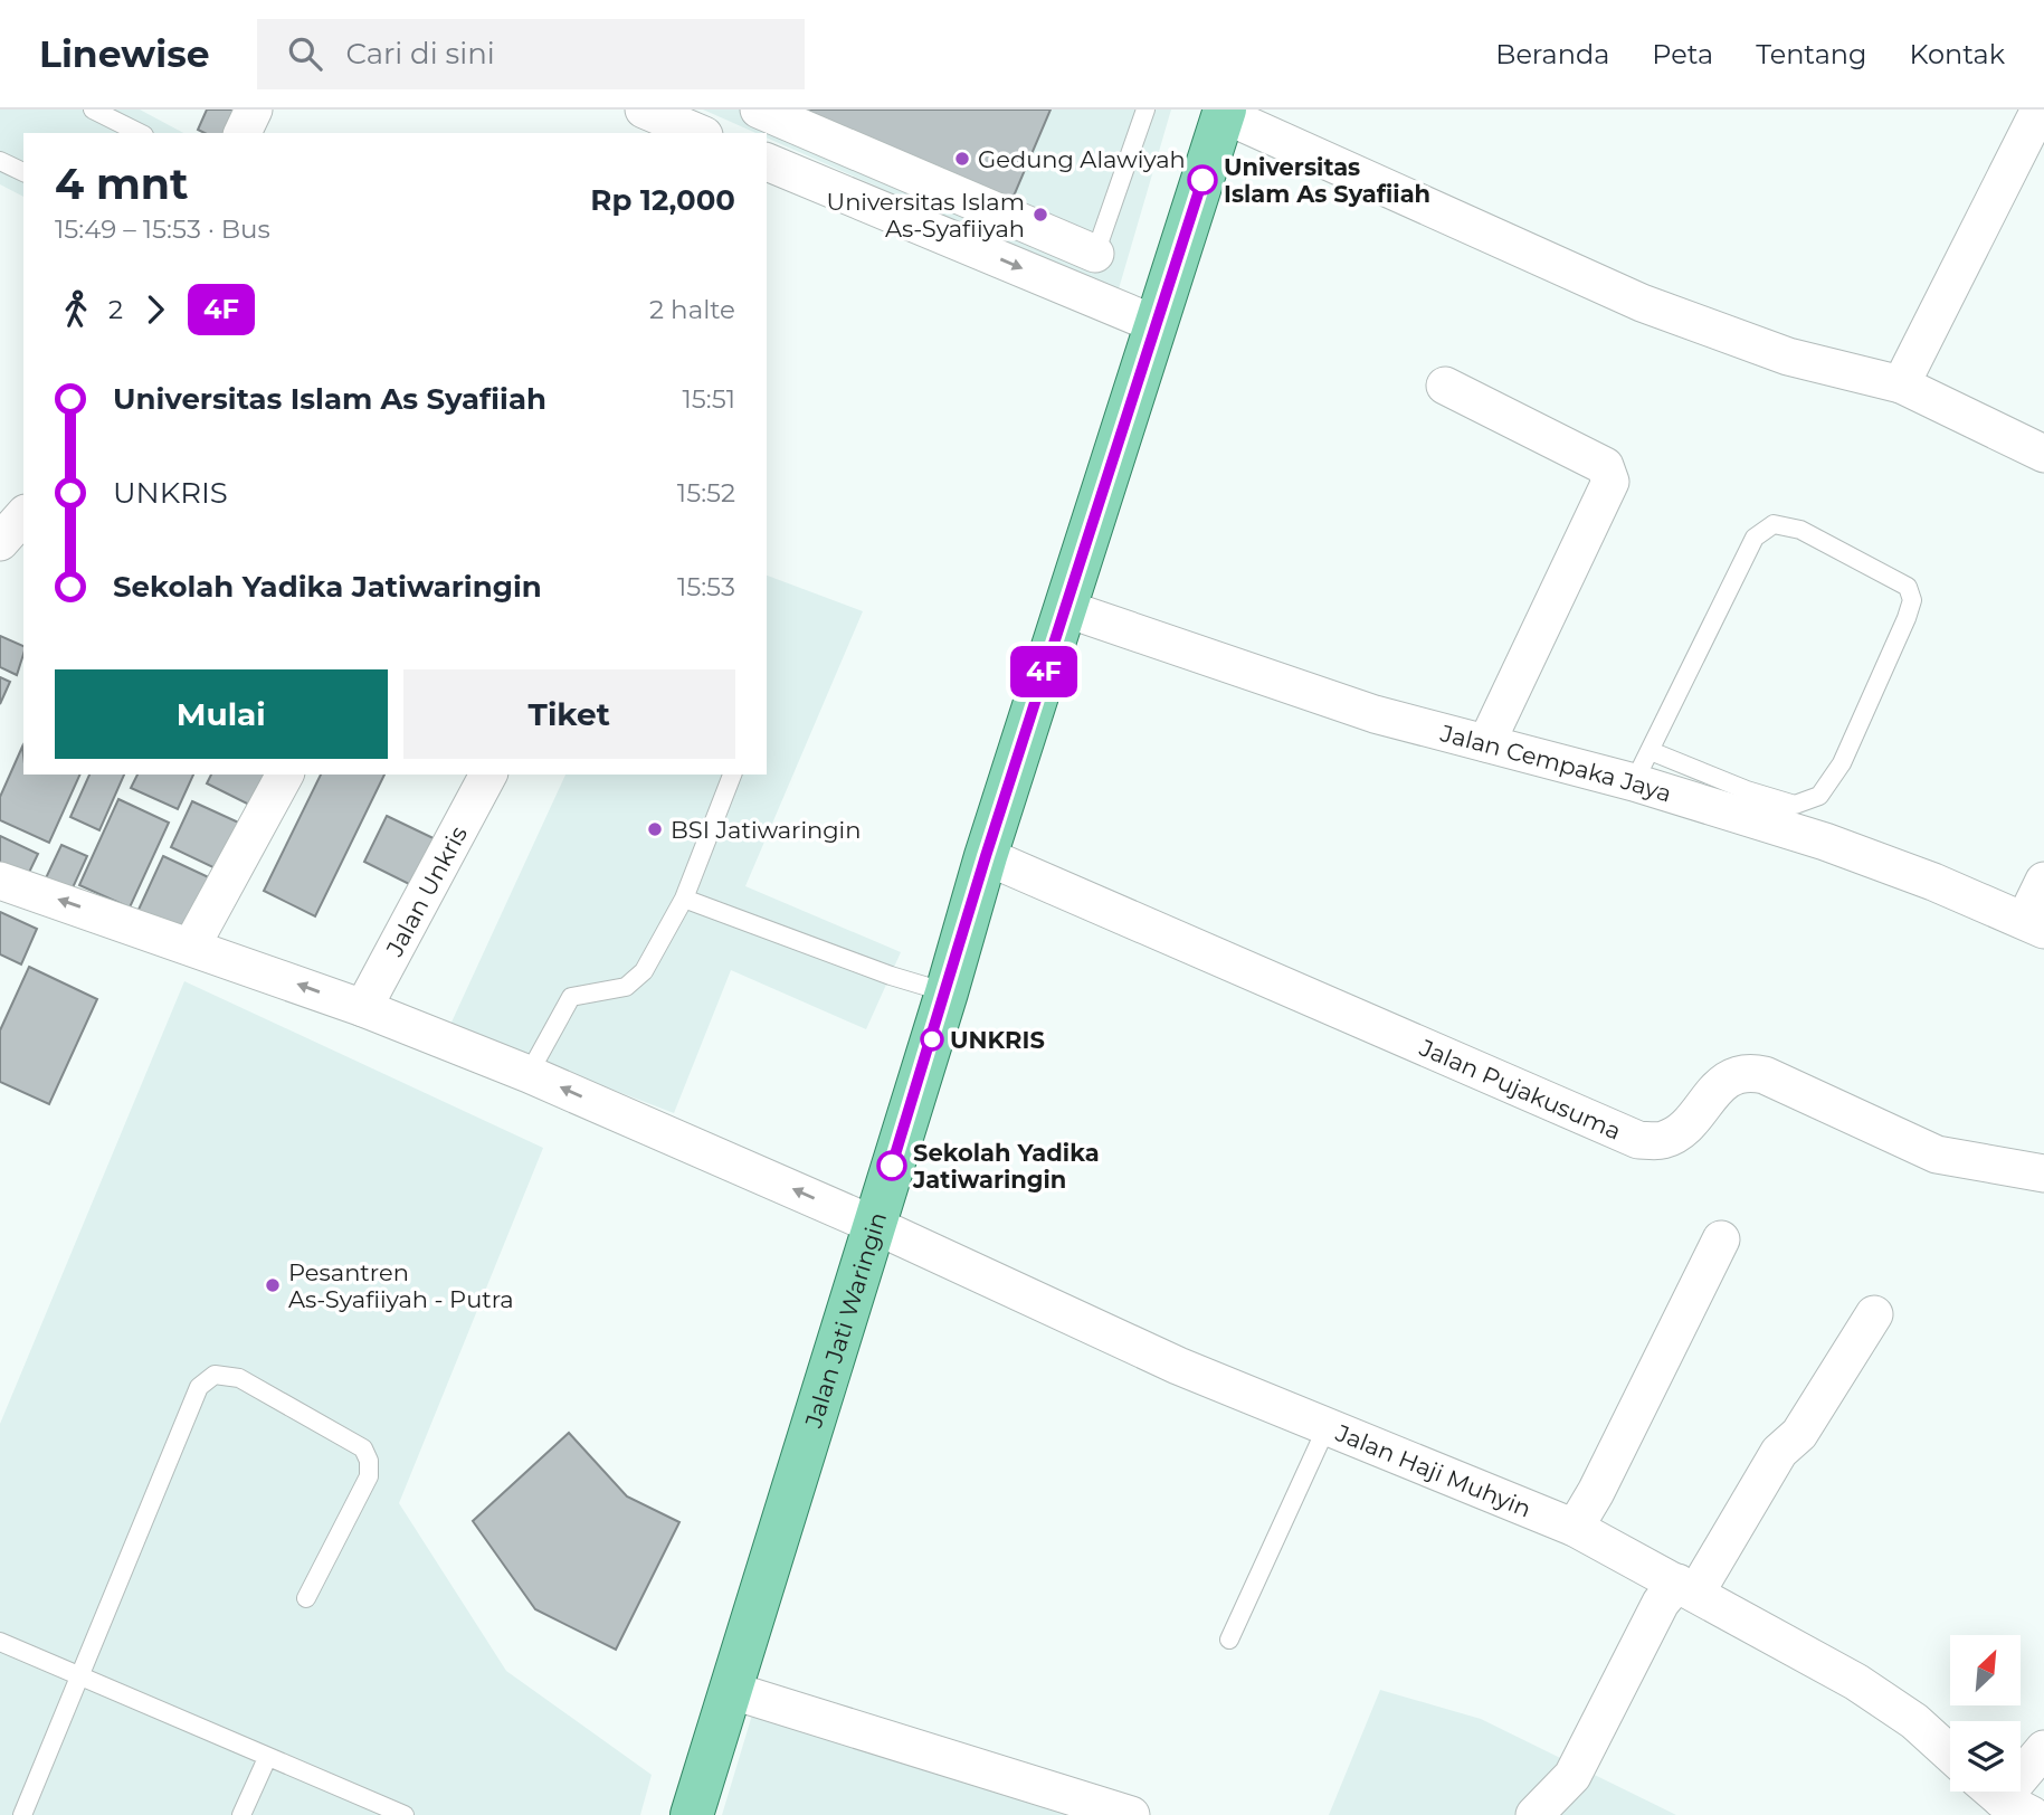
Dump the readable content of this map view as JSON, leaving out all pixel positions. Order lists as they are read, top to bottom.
{
  "streets": {
    "main road": ["Jalan Jati Waringin"],
    "street": [
      "Jalan Cempaka Jaya",
      "Jalan Unkris",
      "Jalan Pujakusuma",
      "Jalan Haji Muhyin"
    ]
  },
  "crossings": [
    ["Jalan Cempaka Jaya", "Jalan Jati Waringin"],
    ["Jalan Unkris", "Jalan Haji Muhyin"],
    ["Jalan Pujakusuma", "Jalan Jati Waringin"],
    ["Jalan Jati Waringin", "Jalan Haji Muhyin"]
  ],
  "one_way": ["Jalan Haji Muhyin"],
  "places": [
    "Gedung Alawiyah",
    "Universitas Islam As Syafiiah",
    "Universitas Islam As-Syafiiyah",
    "BSI Jatiwaringin",
    "UNKRIS",
    "Sekolah Yadika Jatiwaringin",
    "Pesantren As-Syafiiyah - Putra"
  ],
  "lines": ["bus line 4F"],
  "north": "top right",
  "page": {
    "header": "Linewise",
    "search": "Cari di sini",
    "nav": [
      "Beranda",
      "Peta",
      "Tentang",
      "Kontak"
    ],
    "on_map": "4F",
    "heading": ["4 mnt", "15:49 – 15:53 · Bus", "Rp 12,000"],
    "legs": ["2", "4F", "2 halte"],
    "list": [
      {
        "name": "Universitas Islam As Syafiiah",
        "value": "15:51"
      },
      {
        "name": "UNKRIS",
        "value": "15:52"
      },
      {
        "name": "Sekolah Yadika Jatiwaringin",
        "value": "15:53"
      }
    ],
    "buttons": ["Mulai", "Tiket"]
  }
}
